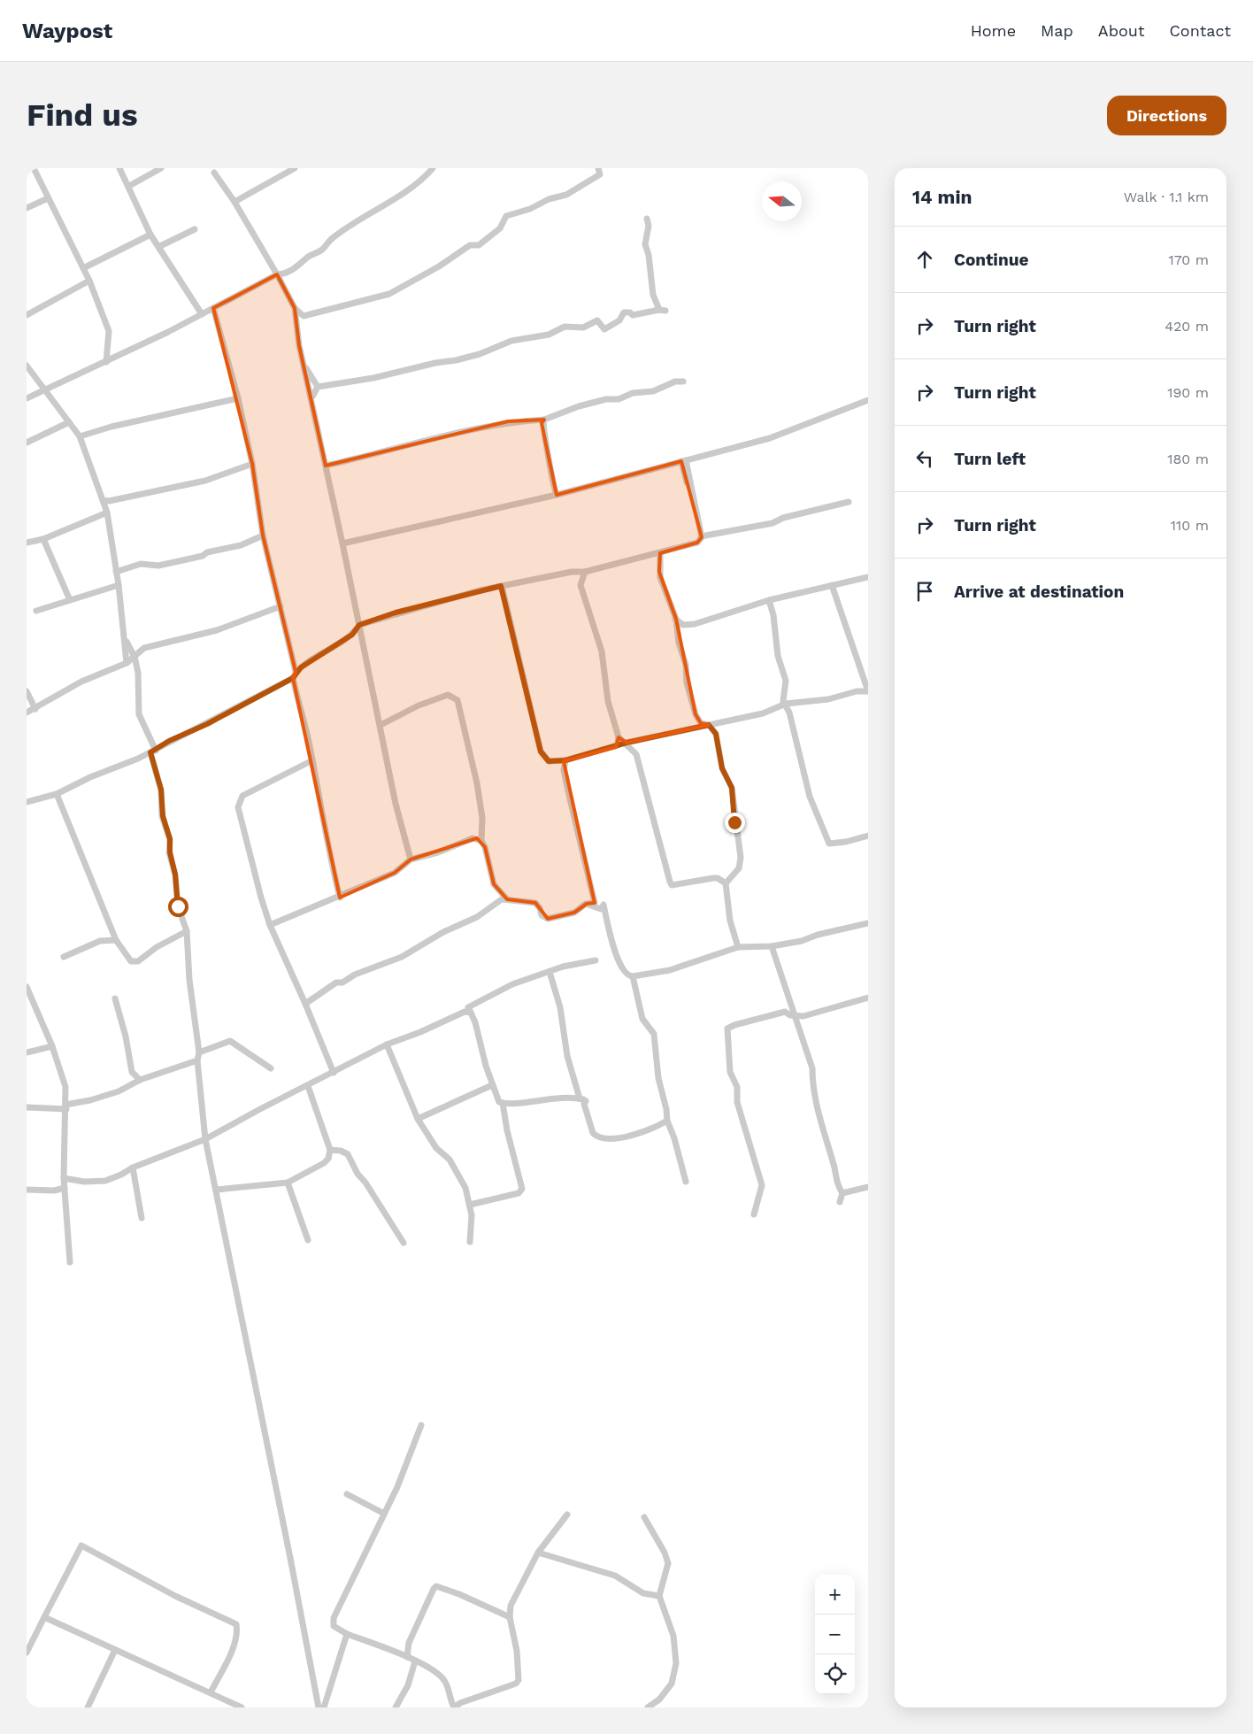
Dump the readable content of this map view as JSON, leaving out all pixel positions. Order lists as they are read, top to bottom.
{
  "north": "left",
  "page": {
    "header": "Waypost",
    "nav": [
      "Home",
      "Map",
      "About",
      "Contact"
    ],
    "buttons": "Directions",
    "title": "Find us",
    "heading": ["14 min", "Walk · 1.1 km"],
    "list": [
      ["Continue", "170 m"],
      ["Turn right", "420 m"],
      ["Turn right", "190 m"],
      ["Turn left", "180 m"],
      ["Turn right", "110 m"],
      "Arrive at destination"
    ],
    "map_buttons": ["+", "−"]
  }
}
